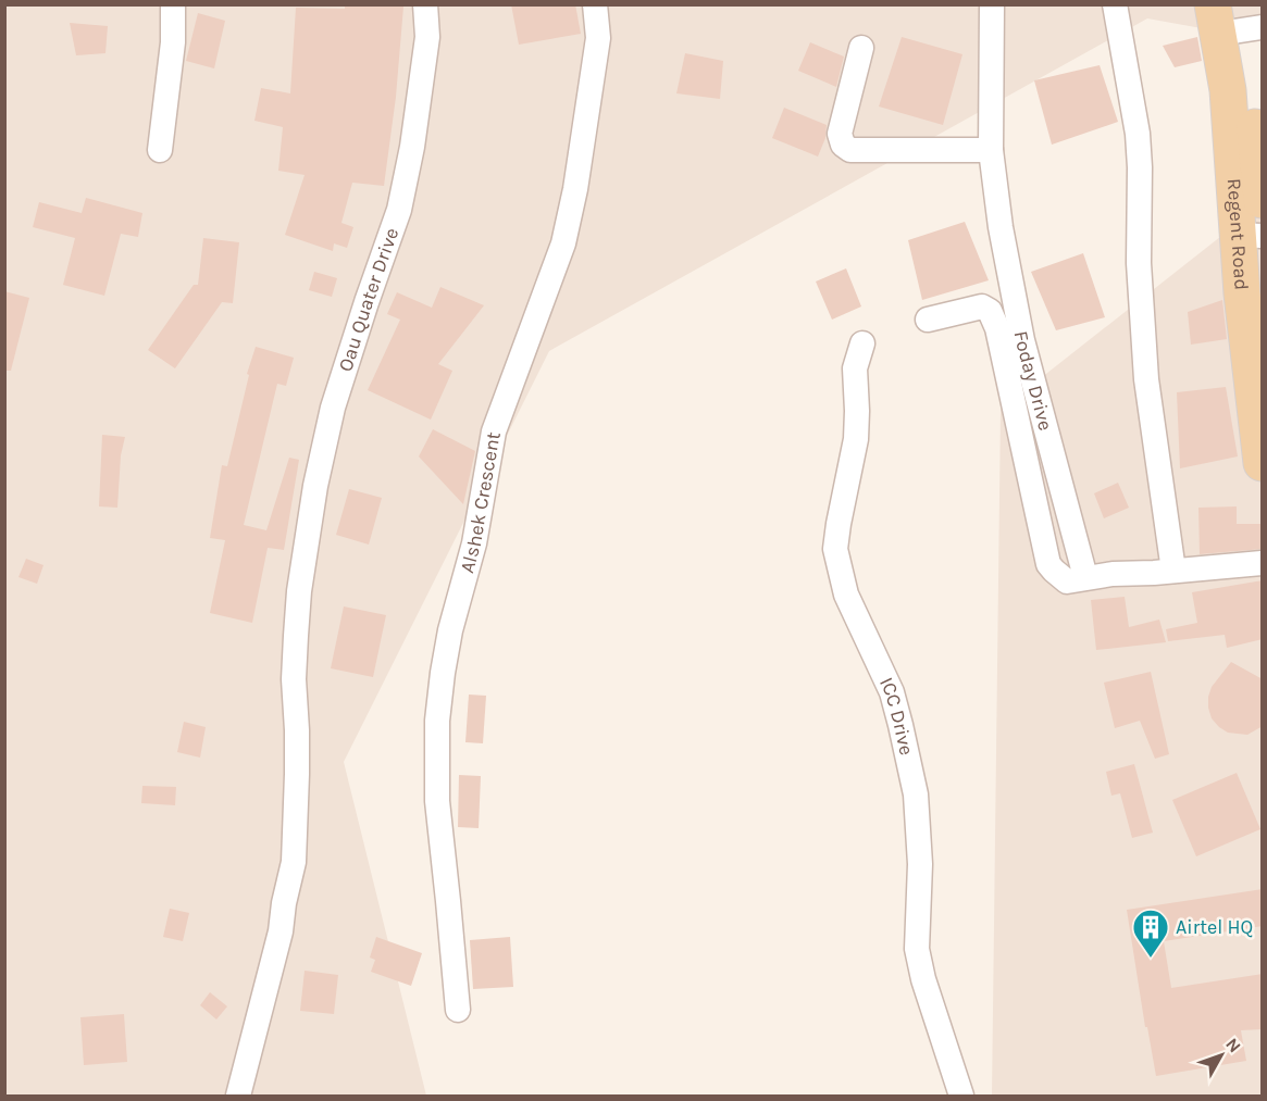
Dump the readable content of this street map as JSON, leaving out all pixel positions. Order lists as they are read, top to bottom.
{
  "streets": {
    "main road": ["Regent Road"],
    "street": [
      "Oau Quater Drive",
      "Foday Drive",
      "Alshek Crescent",
      "ICC Drive"
    ]
  },
  "places": {
    "building": ["Airtel HQ"]
  },
  "north": "top right"
}
